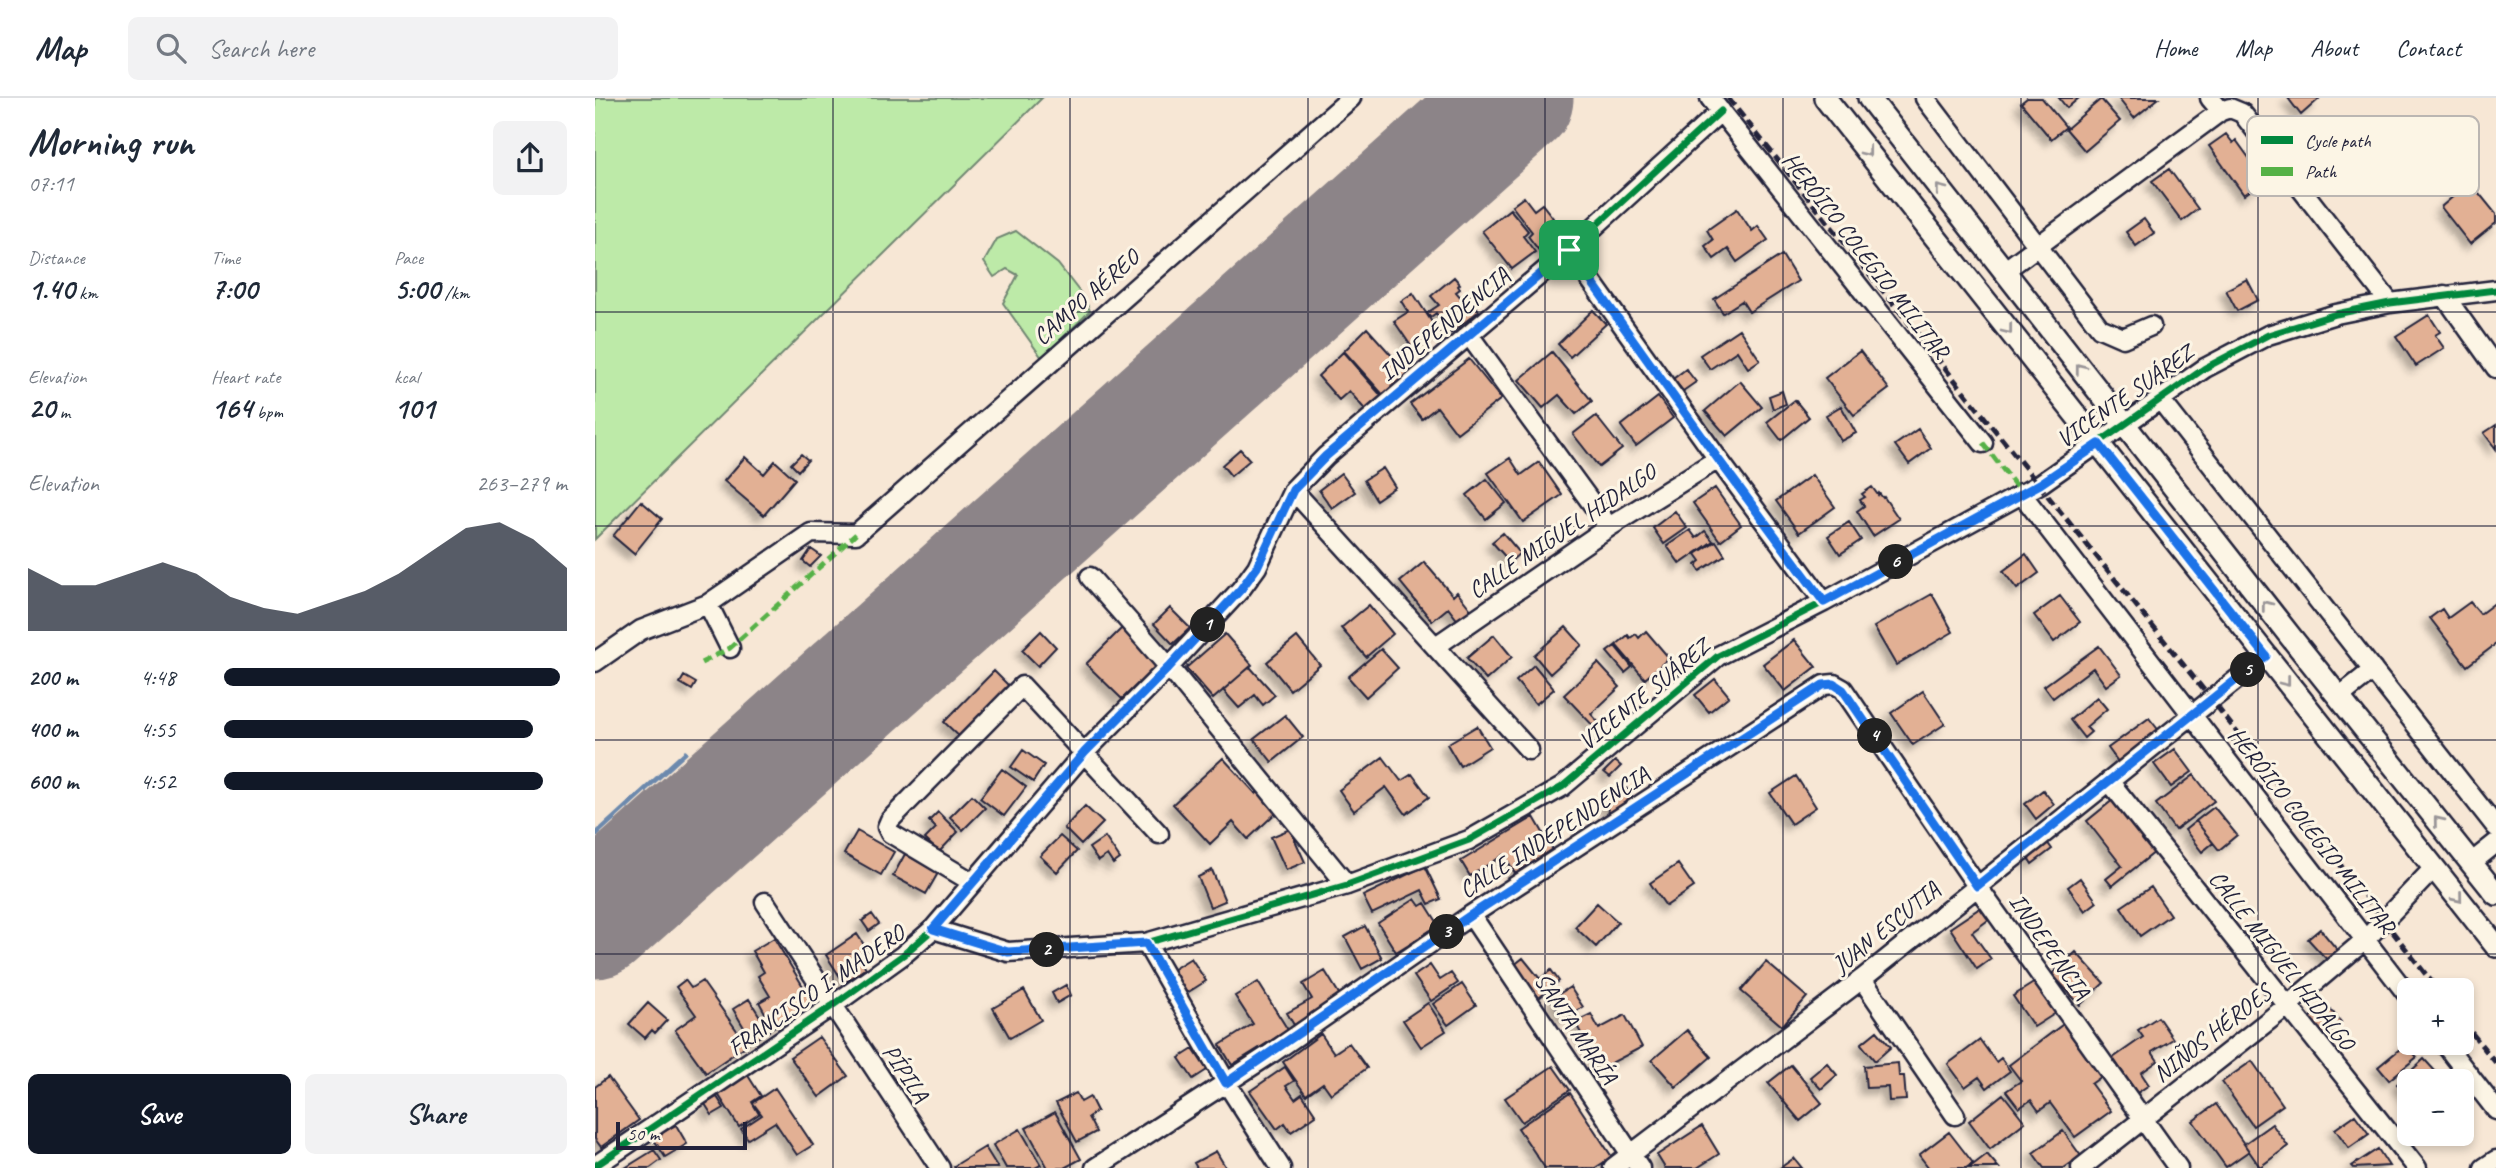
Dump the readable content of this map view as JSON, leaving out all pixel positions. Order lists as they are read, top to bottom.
{
  "streets": {
    "street": [
      "HERÓICO COLEGIO MILITAR",
      "CAMPO AÉREO",
      "INDEPENDENCIA",
      "VICENTE SUÁREZ",
      "CALLE MIGUEL HIDALGO",
      "CALLE INDEPENDENCIA",
      "JUAN ESCUTIA",
      "INDEPENCIA",
      "FRANCISCO I. MADERO",
      "SANTA MARÍA",
      "NIÑOS HÉROES",
      "PÍPILA"
    ]
  },
  "crossings": [
    ["HERÓICO COLEGIO MILITAR", "INDEPENDENCIA"],
    ["HERÓICO COLEGIO MILITAR", "VICENTE SUÁREZ"],
    ["HERÓICO COLEGIO MILITAR", "JUAN ESCUTIA"],
    ["HERÓICO COLEGIO MILITAR", "NIÑOS HÉROES"],
    ["INDEPENDENCIA", "FRANCISCO I. MADERO"],
    ["VICENTE SUÁREZ", "FRANCISCO I. MADERO"],
    ["CALLE MIGUEL HIDALGO", "JUAN ESCUTIA"],
    ["CALLE MIGUEL HIDALGO", "NIÑOS HÉROES"],
    ["CALLE INDEPENDENCIA", "INDEPENCIA"],
    ["CALLE INDEPENDENCIA", "SANTA MARÍA"],
    ["JUAN ESCUTIA", "INDEPENCIA"],
    ["JUAN ESCUTIA", "SANTA MARÍA"],
    ["INDEPENCIA", "NIÑOS HÉROES"],
    ["FRANCISCO I. MADERO", "PÍPILA"]
  ],
  "legend": ["Cycle path", "Path"],
  "scale_bar": "50 m",
  "page": {
    "header": "Map",
    "search": "Search here",
    "nav": [
      "Home",
      "Map",
      "About",
      "Contact"
    ],
    "heading": ["Morning run", "07:11"],
    "stats": [
      ["Distance", "1.40 km"],
      ["Time", "7:00"],
      ["Pace", "5:00 /km"],
      ["Elevation", "20 m"],
      ["Heart rate", "164 bpm"],
      ["kcal", "101"]
    ],
    "chart": ["Elevation", "263–279 m"],
    "pins": [
      "6",
      "1",
      "5",
      "4",
      "3",
      "2"
    ],
    "list": [
      {
        "name": "200 m",
        "note": "4:48"
      },
      {
        "name": "400 m",
        "note": "4:55"
      },
      {
        "name": "600 m",
        "note": "4:52"
      }
    ],
    "map_buttons": ["+", "−"],
    "buttons": ["Save", "Share"],
    "scale": "50 m"
  }
}
